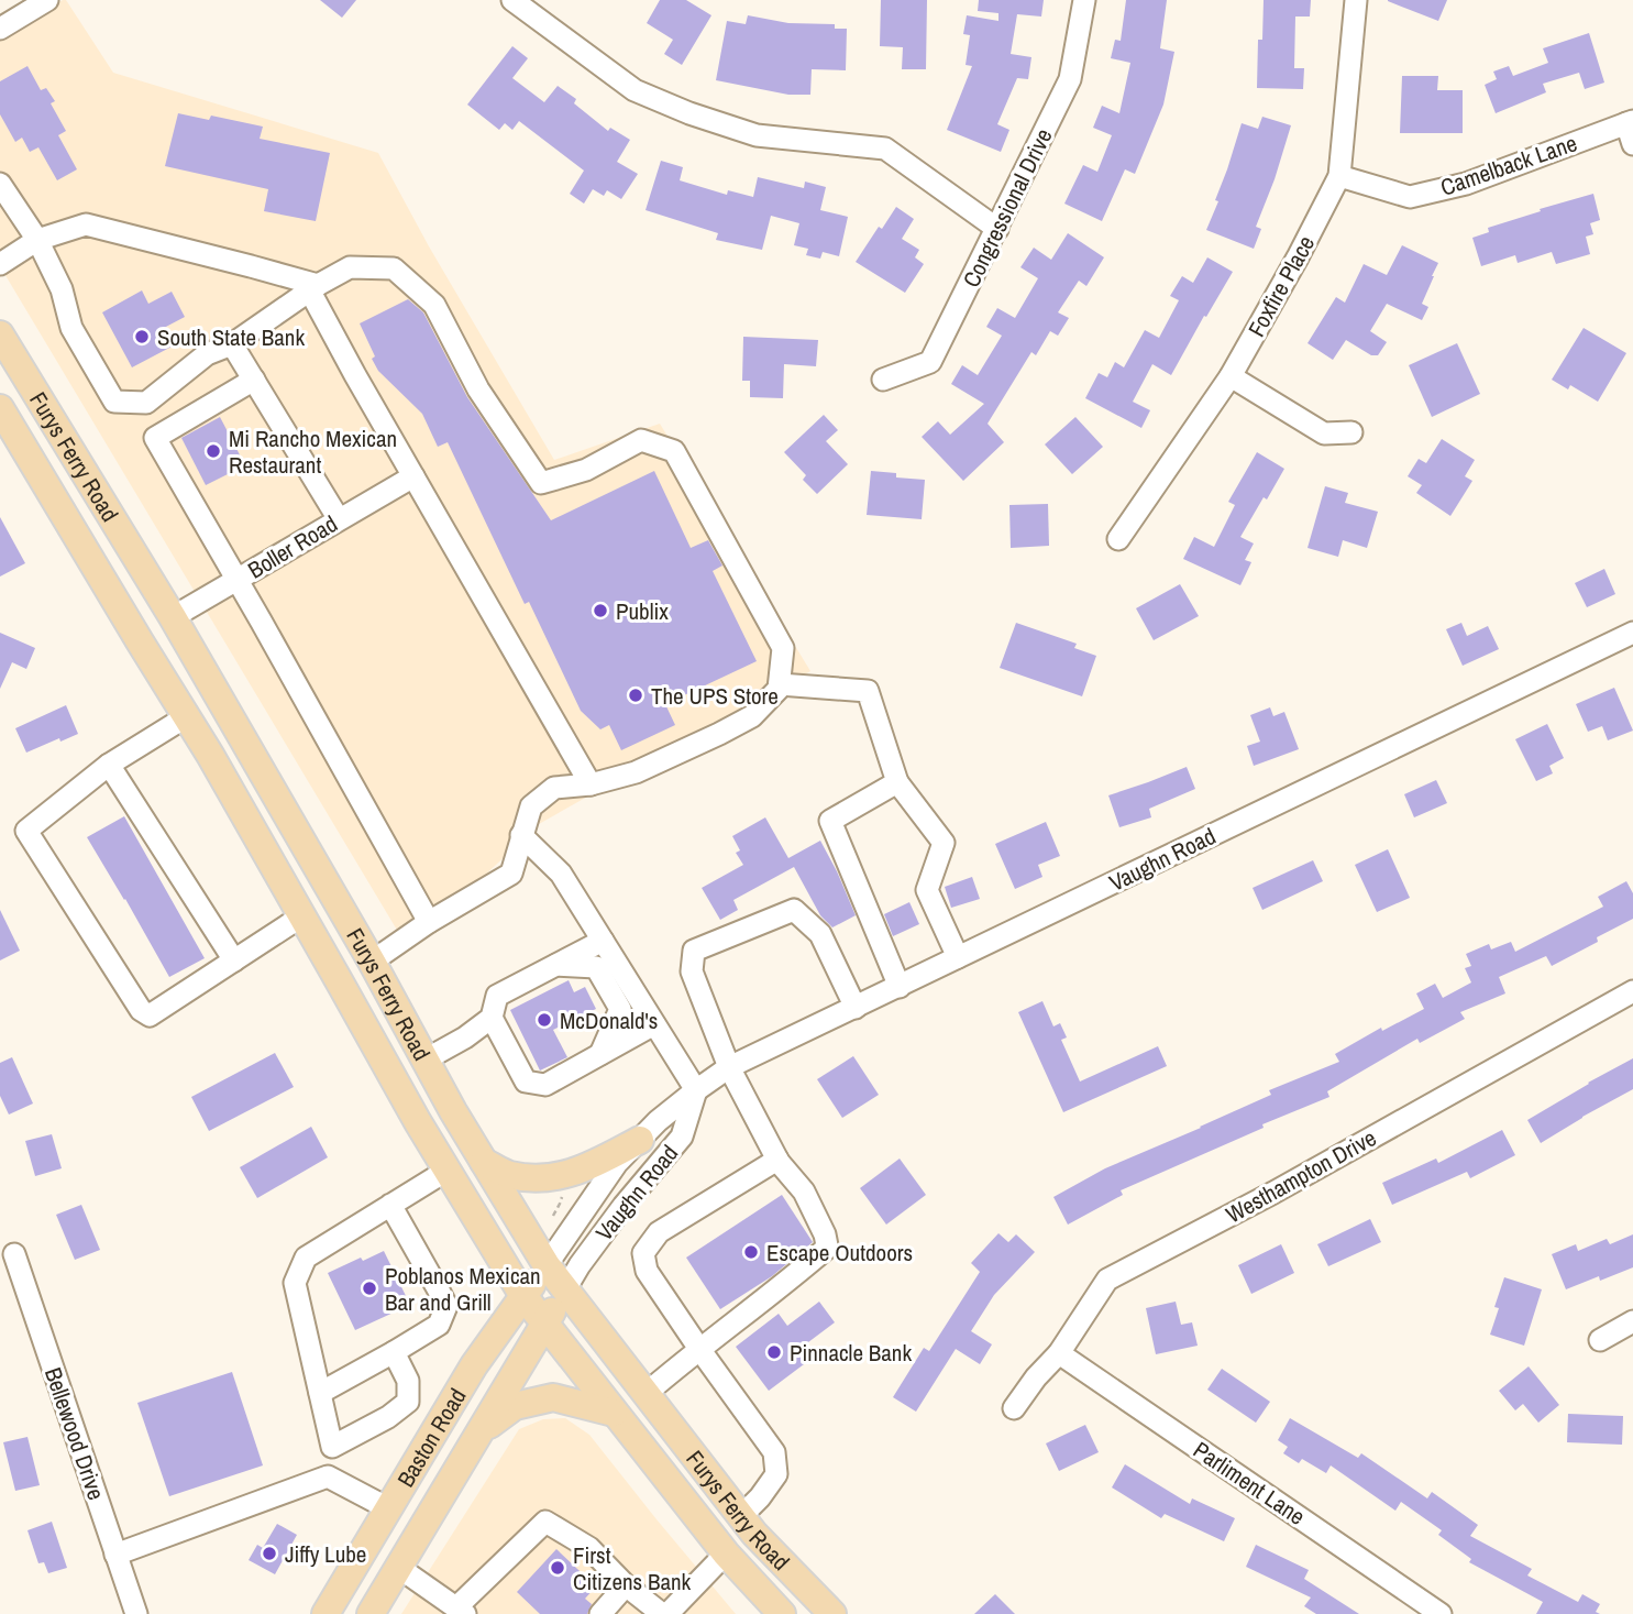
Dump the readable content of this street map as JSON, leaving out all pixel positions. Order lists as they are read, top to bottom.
{
  "streets": {
    "main road": ["Furys Ferry Road", "Baston Road"],
    "street": [
      "Camelback Lane",
      "Congressional Drive",
      "Foxfire Place",
      "Boller Road",
      "Vaughn Road",
      "Westhampton Drive",
      "Bellewood Drive",
      "Parliment Lane"
    ]
  },
  "crossings": [
    ["Camelback Lane", "Foxfire Place"],
    ["Furys Ferry Road", "Boller Road"],
    ["Furys Ferry Road", "Vaughn Road"],
    ["Furys Ferry Road", "Baston Road"],
    ["Vaughn Road", "Baston Road"],
    ["Westhampton Drive", "Parliment Lane"]
  ],
  "places": [
    "South State Bank",
    "Mi Rancho Mexican Restaurant",
    "Publix",
    "The UPS Store",
    "McDonald's",
    "Escape Outdoors",
    "Poblanos Mexican Bar and Grill",
    "Pinnacle Bank",
    "Jiffy Lube",
    "First Citizens Bank"
  ]
}
